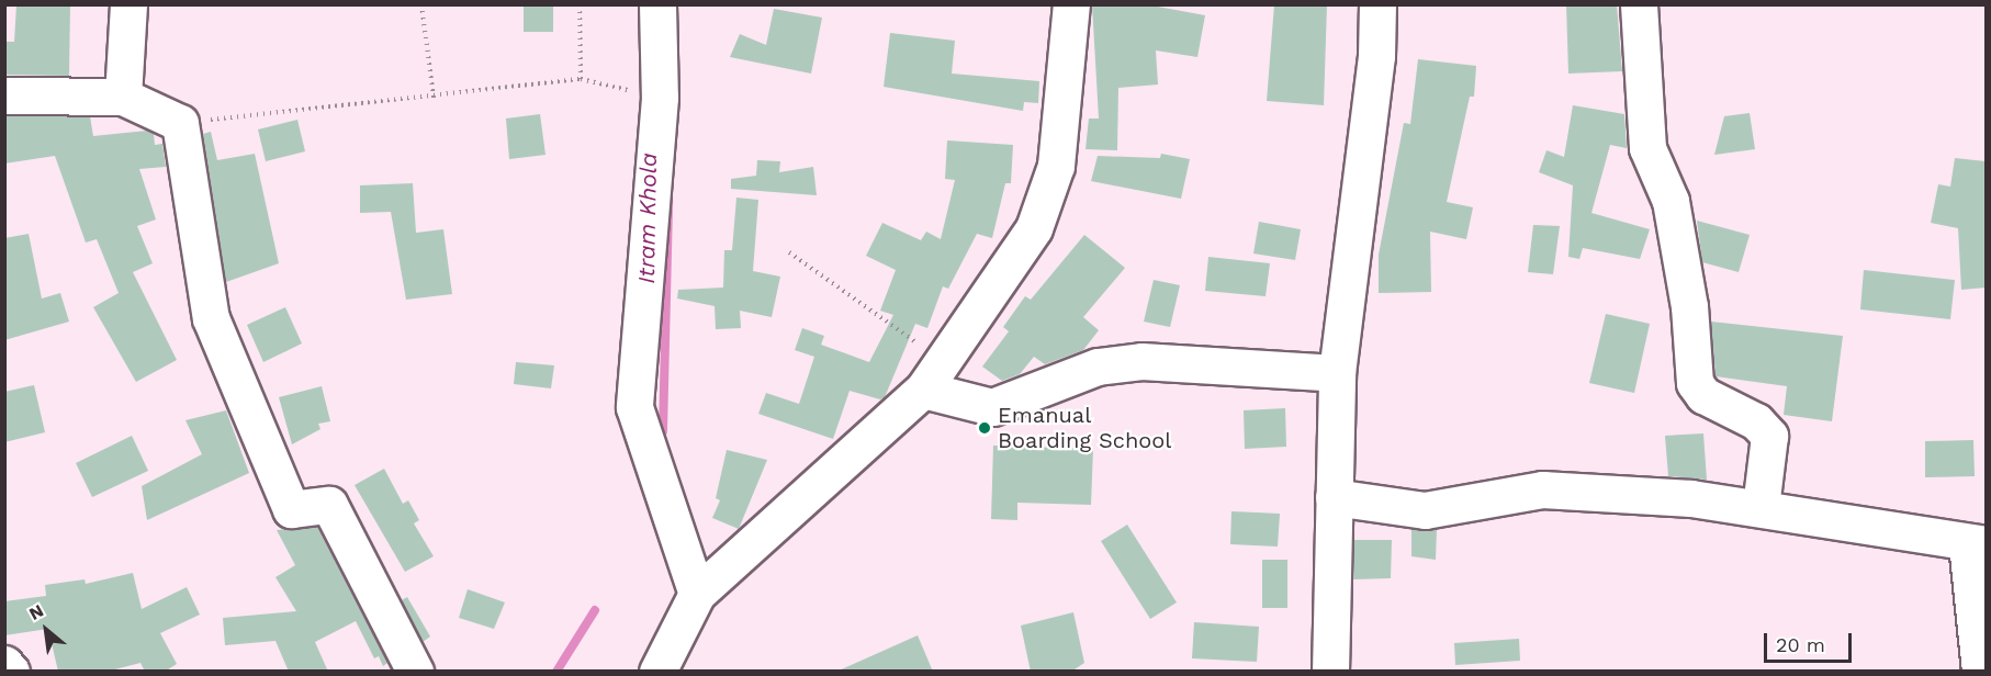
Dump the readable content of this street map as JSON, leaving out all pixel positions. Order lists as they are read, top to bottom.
{
  "water": ["Itram Khola"],
  "places": ["Emanual Boarding School"],
  "scale_bar": "20 m",
  "north": "top left"
}
